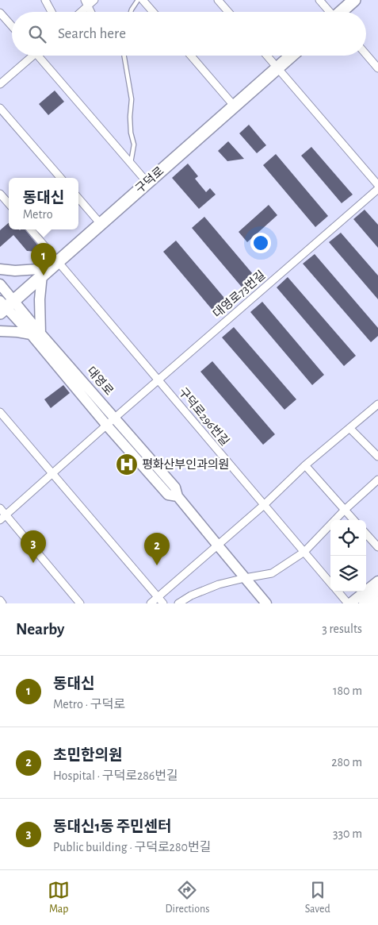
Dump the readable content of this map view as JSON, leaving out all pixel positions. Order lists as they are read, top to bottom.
{
  "streets": {
    "main road": ["구덕로", "대영로"],
    "street": ["대영로73번길", "구덕로296번길"]
  },
  "crossings": [
    ["구덕로", "대영로"],
    ["구덕로", "구덕로296번길"],
    ["대영로73번길", "대영로"],
    ["대영로73번길", "구덕로296번길"]
  ],
  "places": {
    "hospital": ["평화산부인과의원"]
  },
  "page": {
    "search": "Search here",
    "popup": ["동대신", "Metro"],
    "pins": ["1", "3", "2"],
    "heading": ["Nearby", "3 results"],
    "list": [
      {
        "mark": "1",
        "name": "동대신",
        "note": "Metro · 구덕로",
        "value": "180 m"
      },
      {
        "mark": "2",
        "name": "초민한의원",
        "note": "Hospital · 구덕로286번길",
        "value": "280 m"
      },
      {
        "mark": "3",
        "name": "동대신1동 주민센터",
        "note": "Public building · 구덕로280번길",
        "value": "330 m"
      }
    ],
    "nav": ["Map", "Directions", "Saved"]
  }
}
